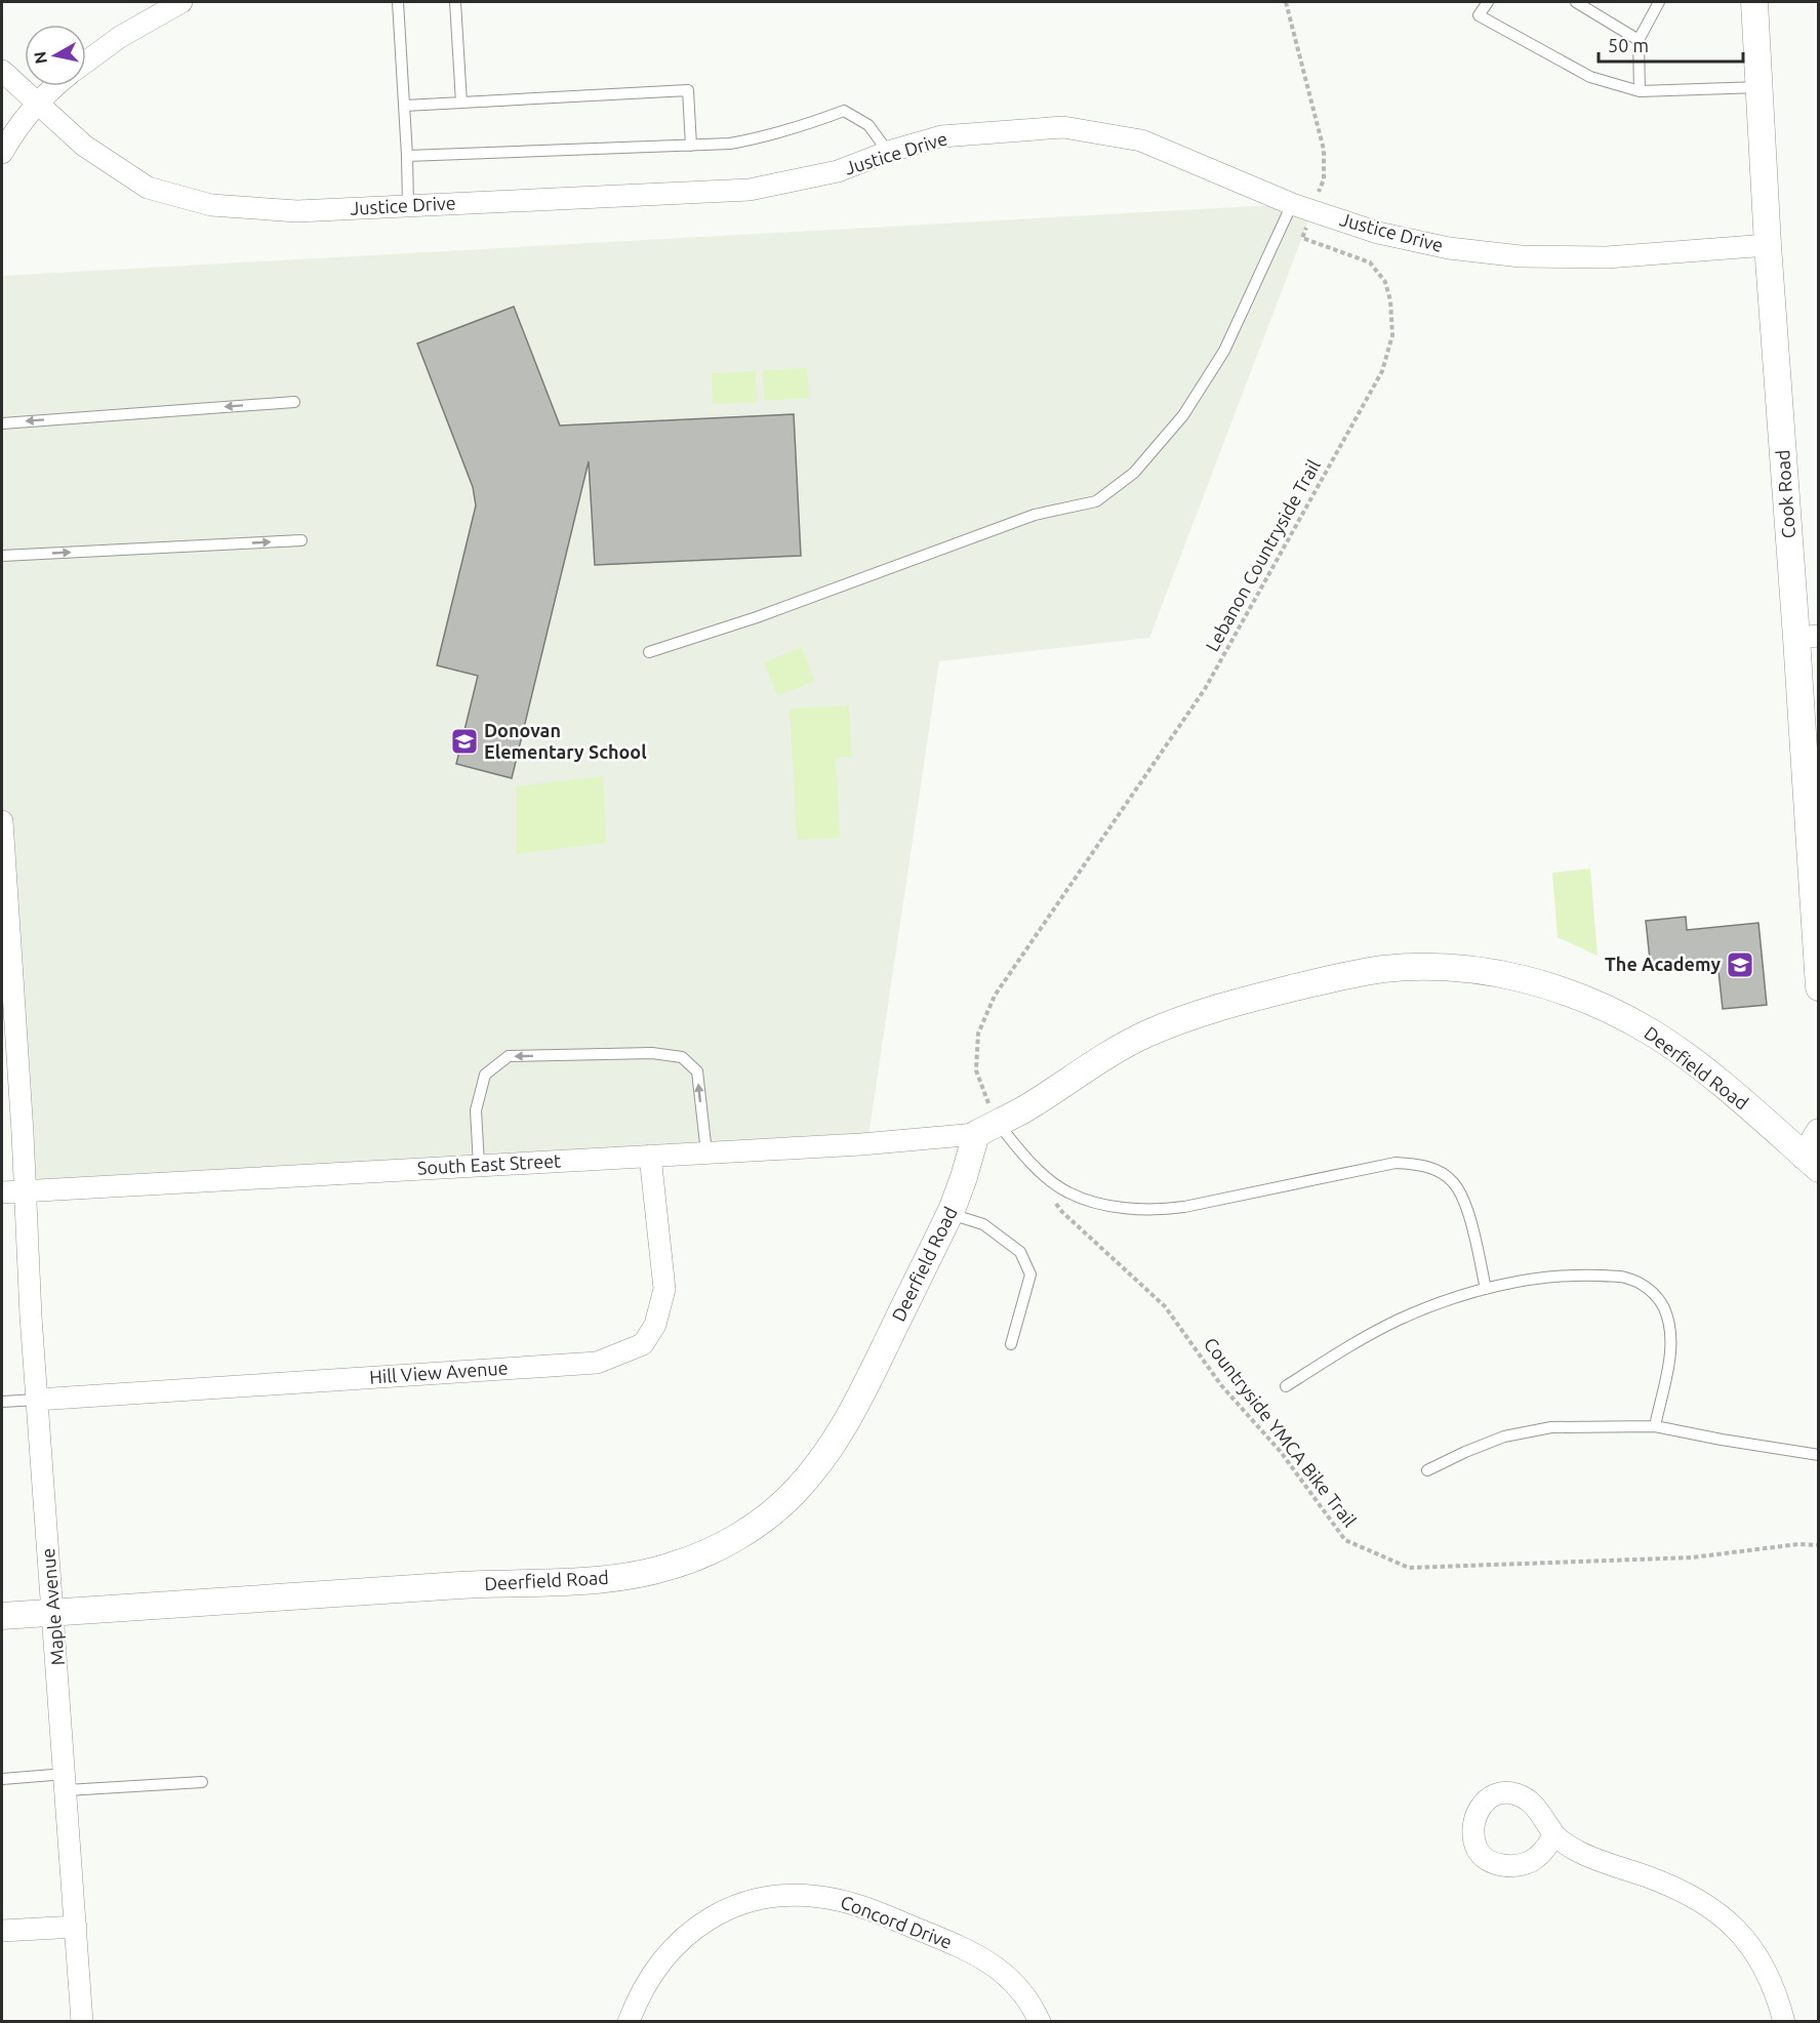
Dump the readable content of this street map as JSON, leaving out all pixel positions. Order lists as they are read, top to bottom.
{
  "streets": {
    "street": [
      "Justice Drive",
      "Cook Road",
      "Deerfield Road",
      "South East Street",
      "Hill View Avenue",
      "Maple Avenue",
      "Concord Drive"
    ],
    "path": ["Lebanon Countryside Trail", "Countryside YMCA Bike Trail"]
  },
  "crossings": [
    ["Justice Drive", "Cook Road"],
    ["Justice Drive", "Lebanon Countryside Trail"],
    ["Lebanon Countryside Trail", "Deerfield Road"],
    ["Lebanon Countryside Trail", "South East Street"],
    ["Deerfield Road", "South East Street"],
    ["Deerfield Road", "Maple Avenue"],
    ["South East Street", "Hill View Avenue"],
    ["South East Street", "Maple Avenue"],
    ["Hill View Avenue", "Maple Avenue"]
  ],
  "places": {
    "school or university": ["Donovan Elementary School", "The Academy"]
  },
  "scale_bar": "50 m",
  "north": "left"
}
